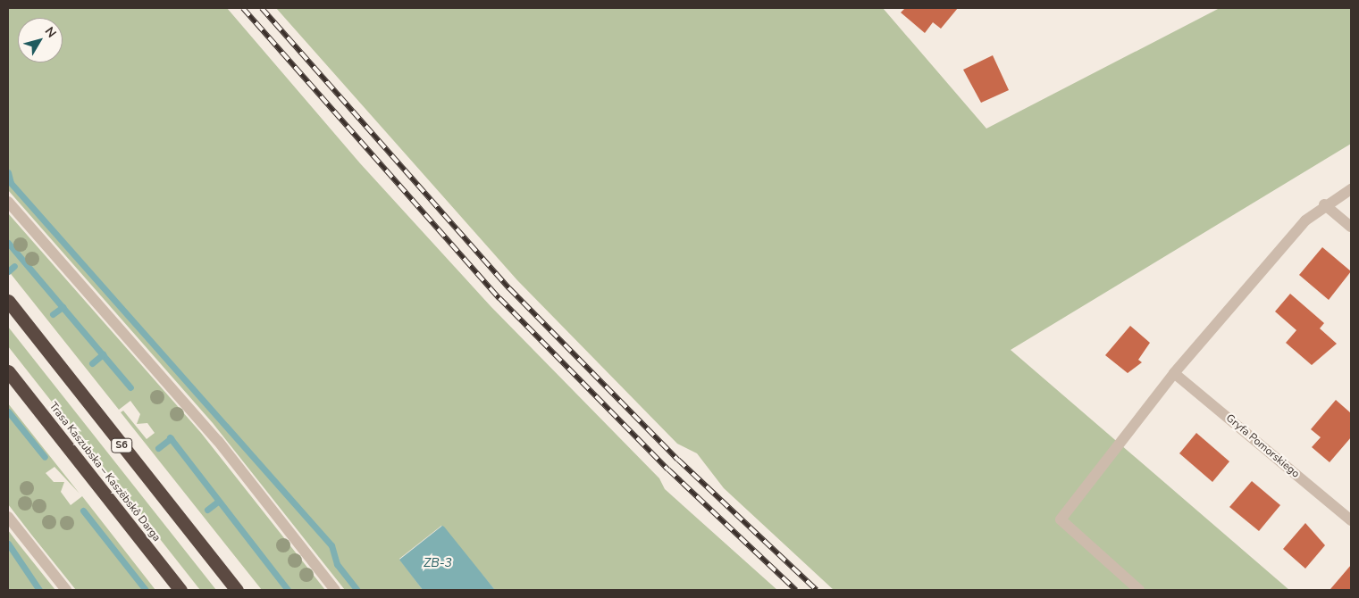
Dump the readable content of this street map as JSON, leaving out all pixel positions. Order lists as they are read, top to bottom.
{
  "streets": {
    "highway": ["S6", "Trasa Kaszubska – Kaszëbskô Darga"],
    "street": ["Gryfa Pomorskiego"]
  },
  "water": ["ZB-3"],
  "north": "top right"
}
